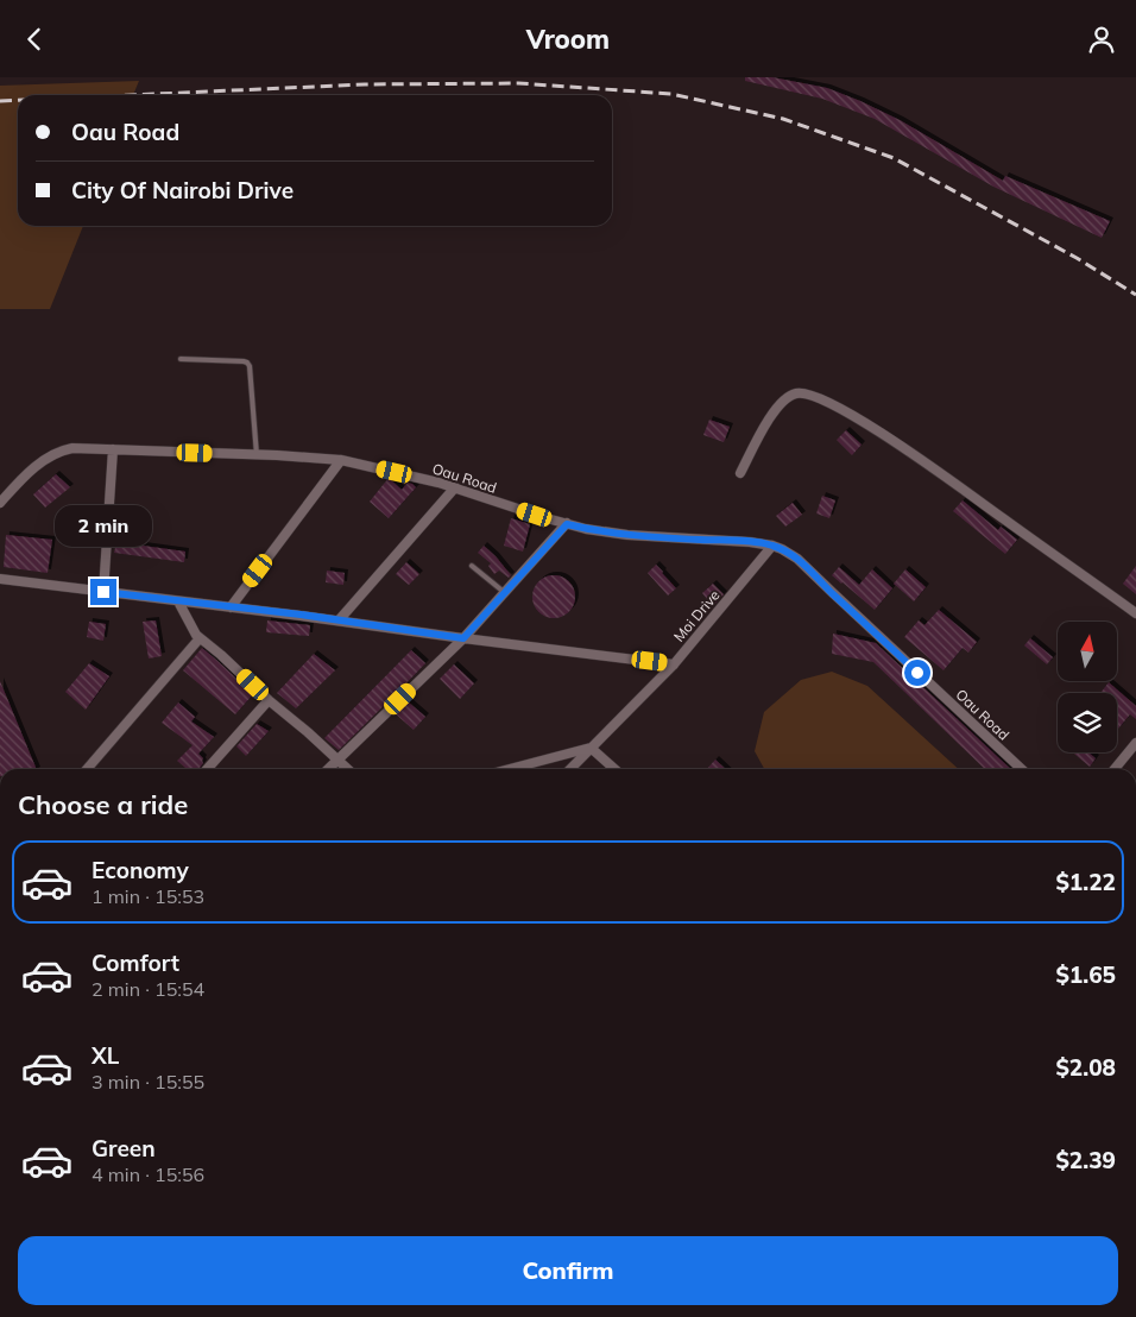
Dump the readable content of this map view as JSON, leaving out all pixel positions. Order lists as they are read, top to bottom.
{
  "streets": {
    "street": ["Oau Road", "Moi Drive"]
  },
  "crossings": [
    ["Oau Road", "Moi Drive"]
  ],
  "north": "top",
  "page": {
    "header": "Vroom",
    "banner": ["Oau Road", "City Of Nairobi Drive"],
    "bubble": "2 min",
    "heading": "Choose a ride",
    "list": [
      {
        "name": "Economy",
        "note": "1 min · 15:53",
        "value": "$1.22"
      },
      {
        "name": "Comfort",
        "note": "2 min · 15:54",
        "value": "$1.65"
      },
      {
        "name": "XL",
        "note": "3 min · 15:55",
        "value": "$2.08"
      },
      {
        "name": "Green",
        "note": "4 min · 15:56",
        "value": "$2.39"
      }
    ],
    "buttons": "Confirm"
  }
}
